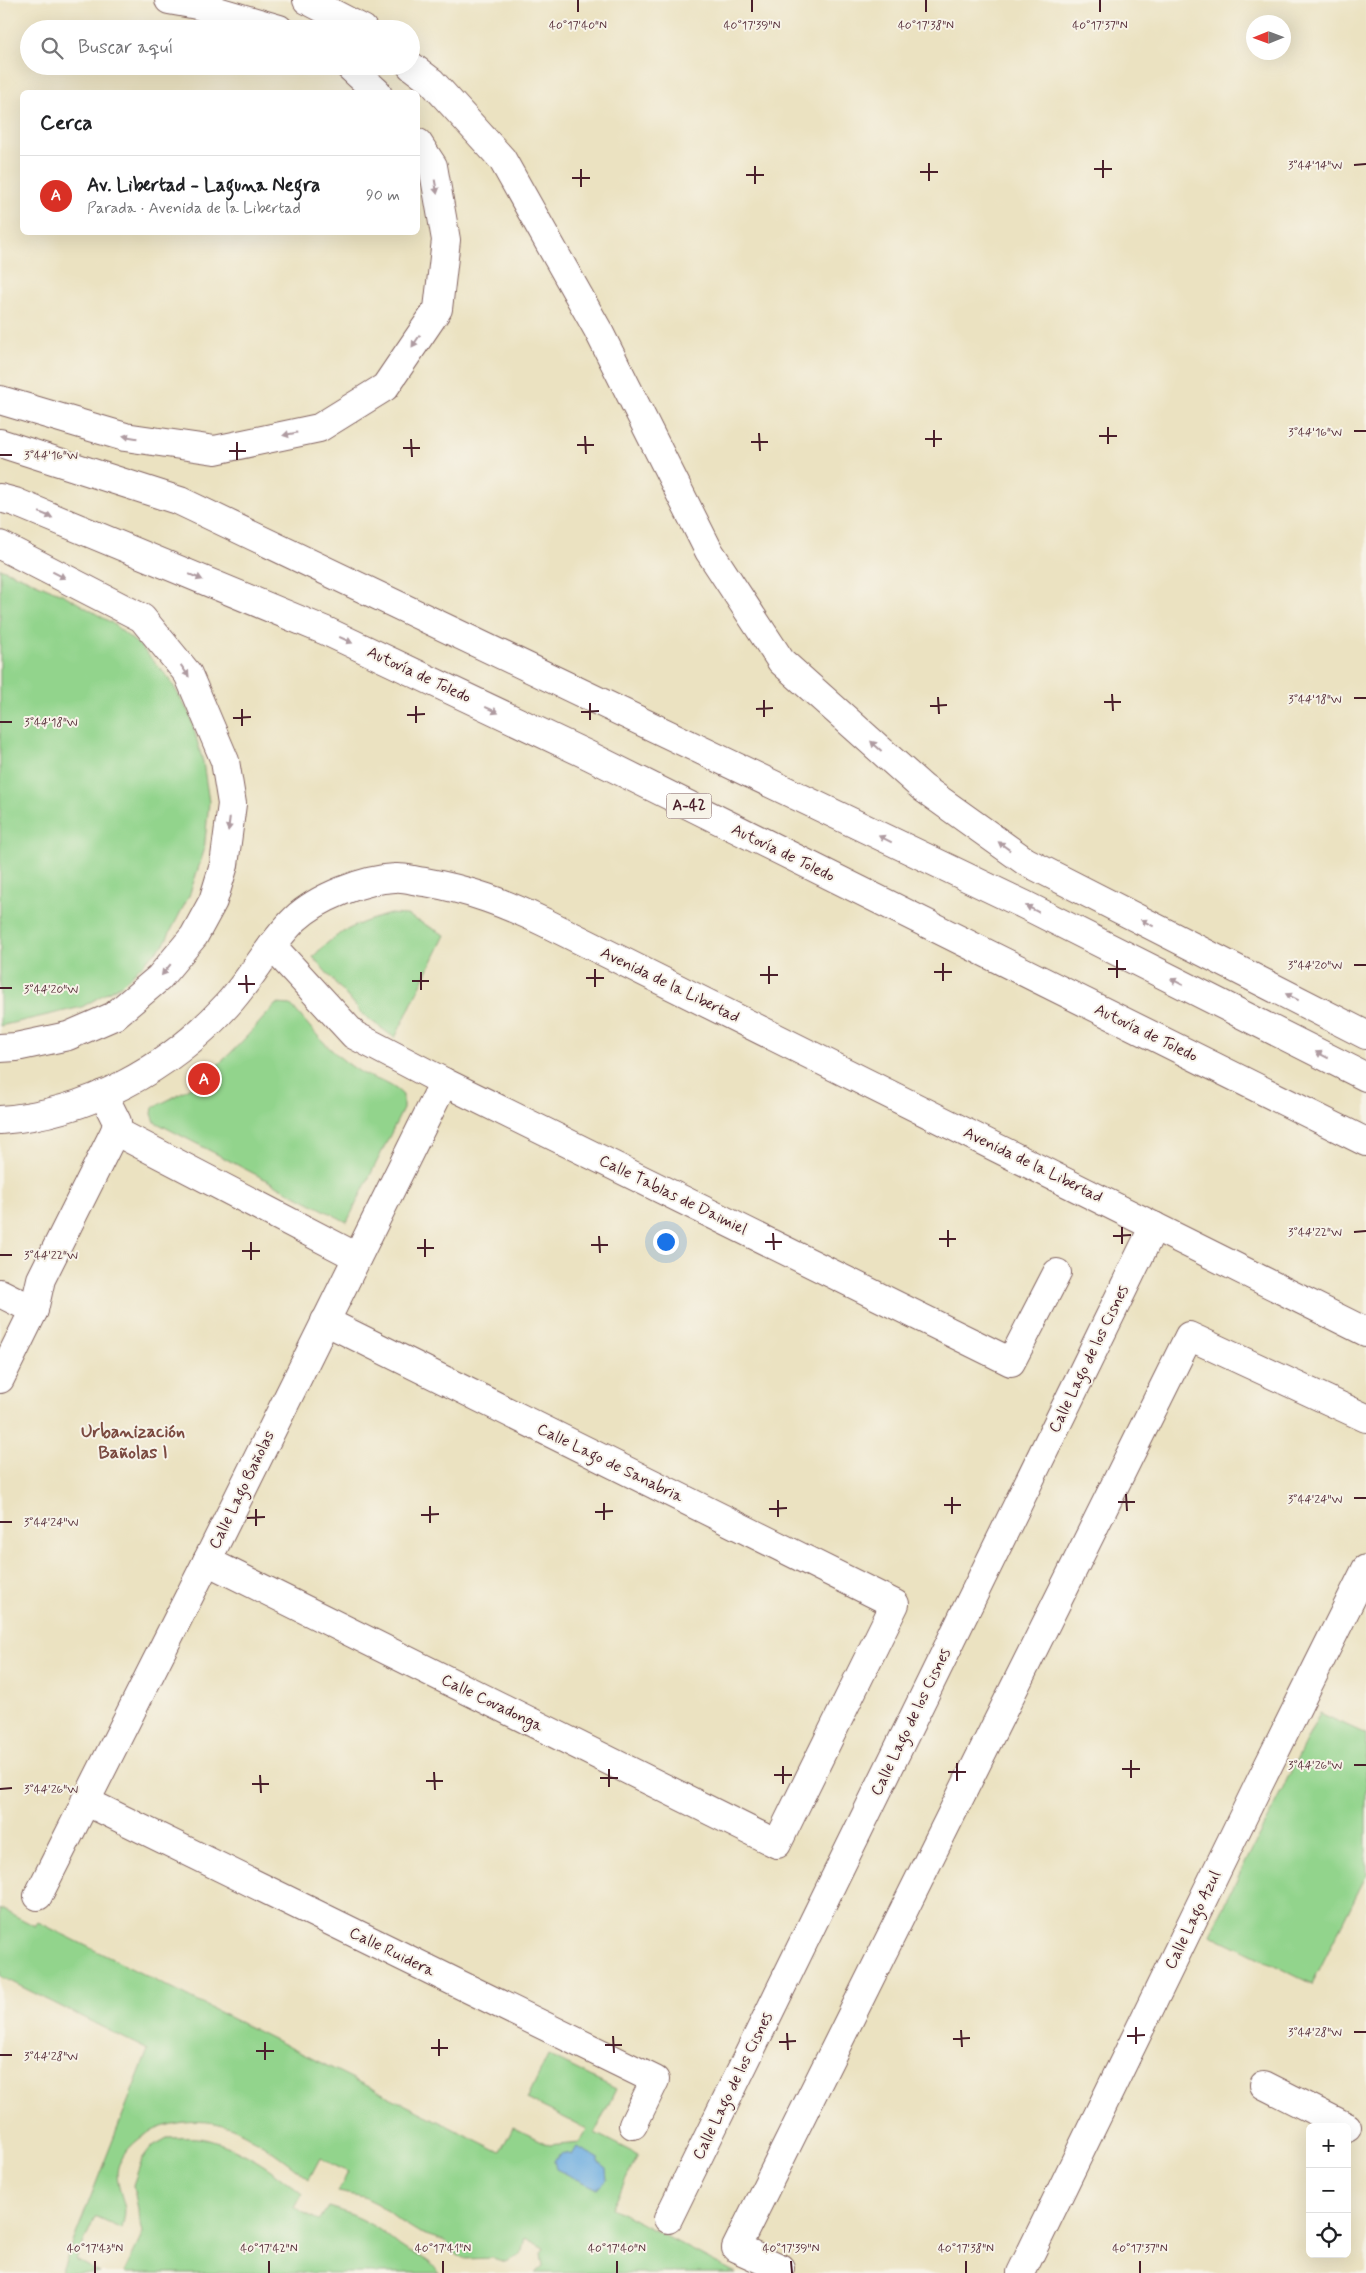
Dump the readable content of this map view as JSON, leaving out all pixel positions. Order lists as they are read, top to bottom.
{
  "streets": {
    "main road": [
      "Autovía de Toledo",
      "A-42",
      "Avenida de la Libertad",
      "Calle Tablas de Daimiel",
      "Calle Lago de los Cisnes",
      "Calle Lago de Sanabria",
      "Calle Lago Bañolas",
      "Calle Covadonga",
      "Calle Lago Azul",
      "Calle Ruidera"
    ]
  },
  "crossings": [
    ["Avenida de la Libertad", "Calle Tablas de Daimiel"],
    ["Avenida de la Libertad", "Calle Lago de los Cisnes"],
    ["Calle Tablas de Daimiel", "Calle Lago Bañolas"],
    ["Calle Lago de Sanabria", "Calle Lago Bañolas"],
    ["Calle Lago de Sanabria", "Calle Covadonga"],
    ["Calle Lago Bañolas", "Calle Covadonga"],
    ["Calle Lago Bañolas", "Calle Ruidera"]
  ],
  "districts": ["Urbanización Bañolas I"],
  "north": "left",
  "page": {
    "search": "Buscar aquí",
    "heading": "Cerca",
    "list": [
      {
        "mark": "A",
        "name": "Av. Libertad - Laguna Negra",
        "note": "Parada · Avenida de la Libertad",
        "value": "90 m"
      }
    ],
    "pins": "A",
    "map_buttons": ["+", "−"]
  },
  "coordinates": [
    "40°17'40\"N",
    "40°17'39\"N",
    "40°17'38\"N",
    "40°17'37\"N",
    "3°44'14\"W",
    "3°44'16\"W",
    "3°44'18\"W",
    "3°44'20\"W",
    "3°44'22\"W",
    "3°44'24\"W",
    "3°44'26\"W",
    "3°44'28\"W",
    "40°17'43\"N",
    "40°17'42\"N",
    "40°17'41\"N"
  ]
}
